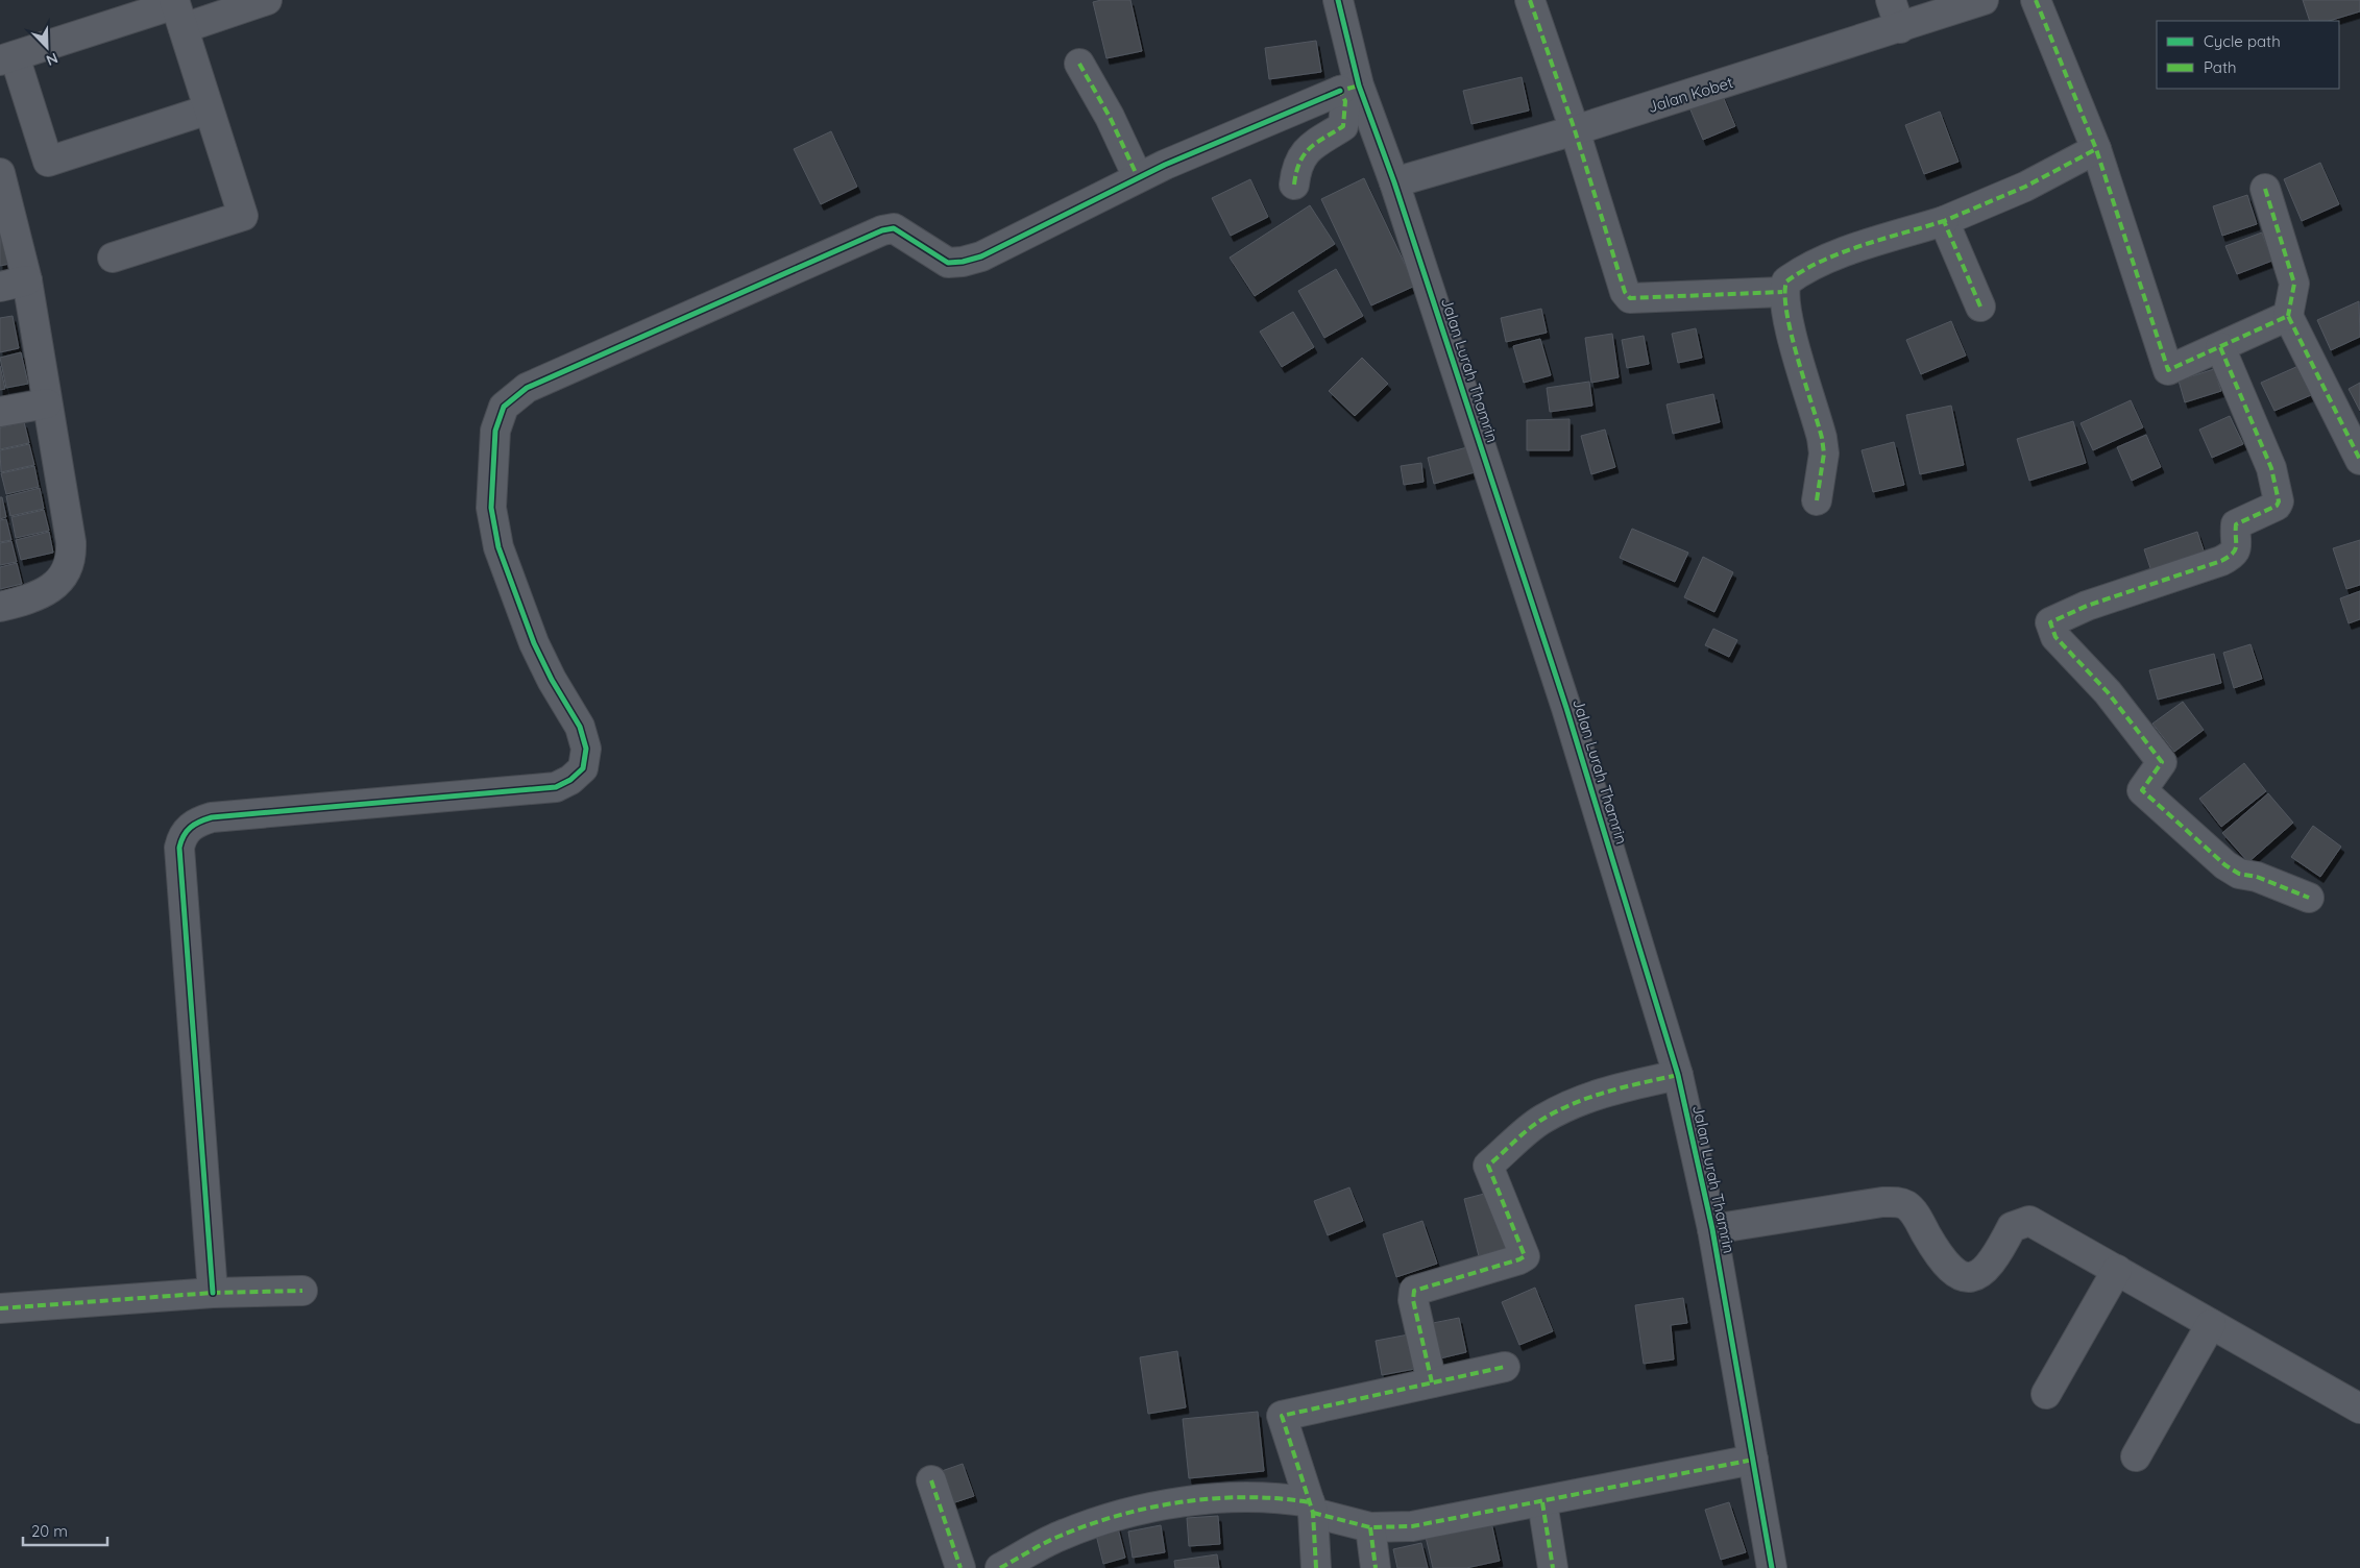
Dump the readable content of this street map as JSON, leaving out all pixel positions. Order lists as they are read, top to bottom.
{
  "streets": {
    "street": ["Jalan Kobet", "Jalan Lurah Thamrin"]
  },
  "crossings": [
    ["Jalan Kobet", "Jalan Lurah Thamrin"]
  ],
  "legend": ["Cycle path", "Path"],
  "scale_bar": "20 m",
  "north": "bottom right"
}
